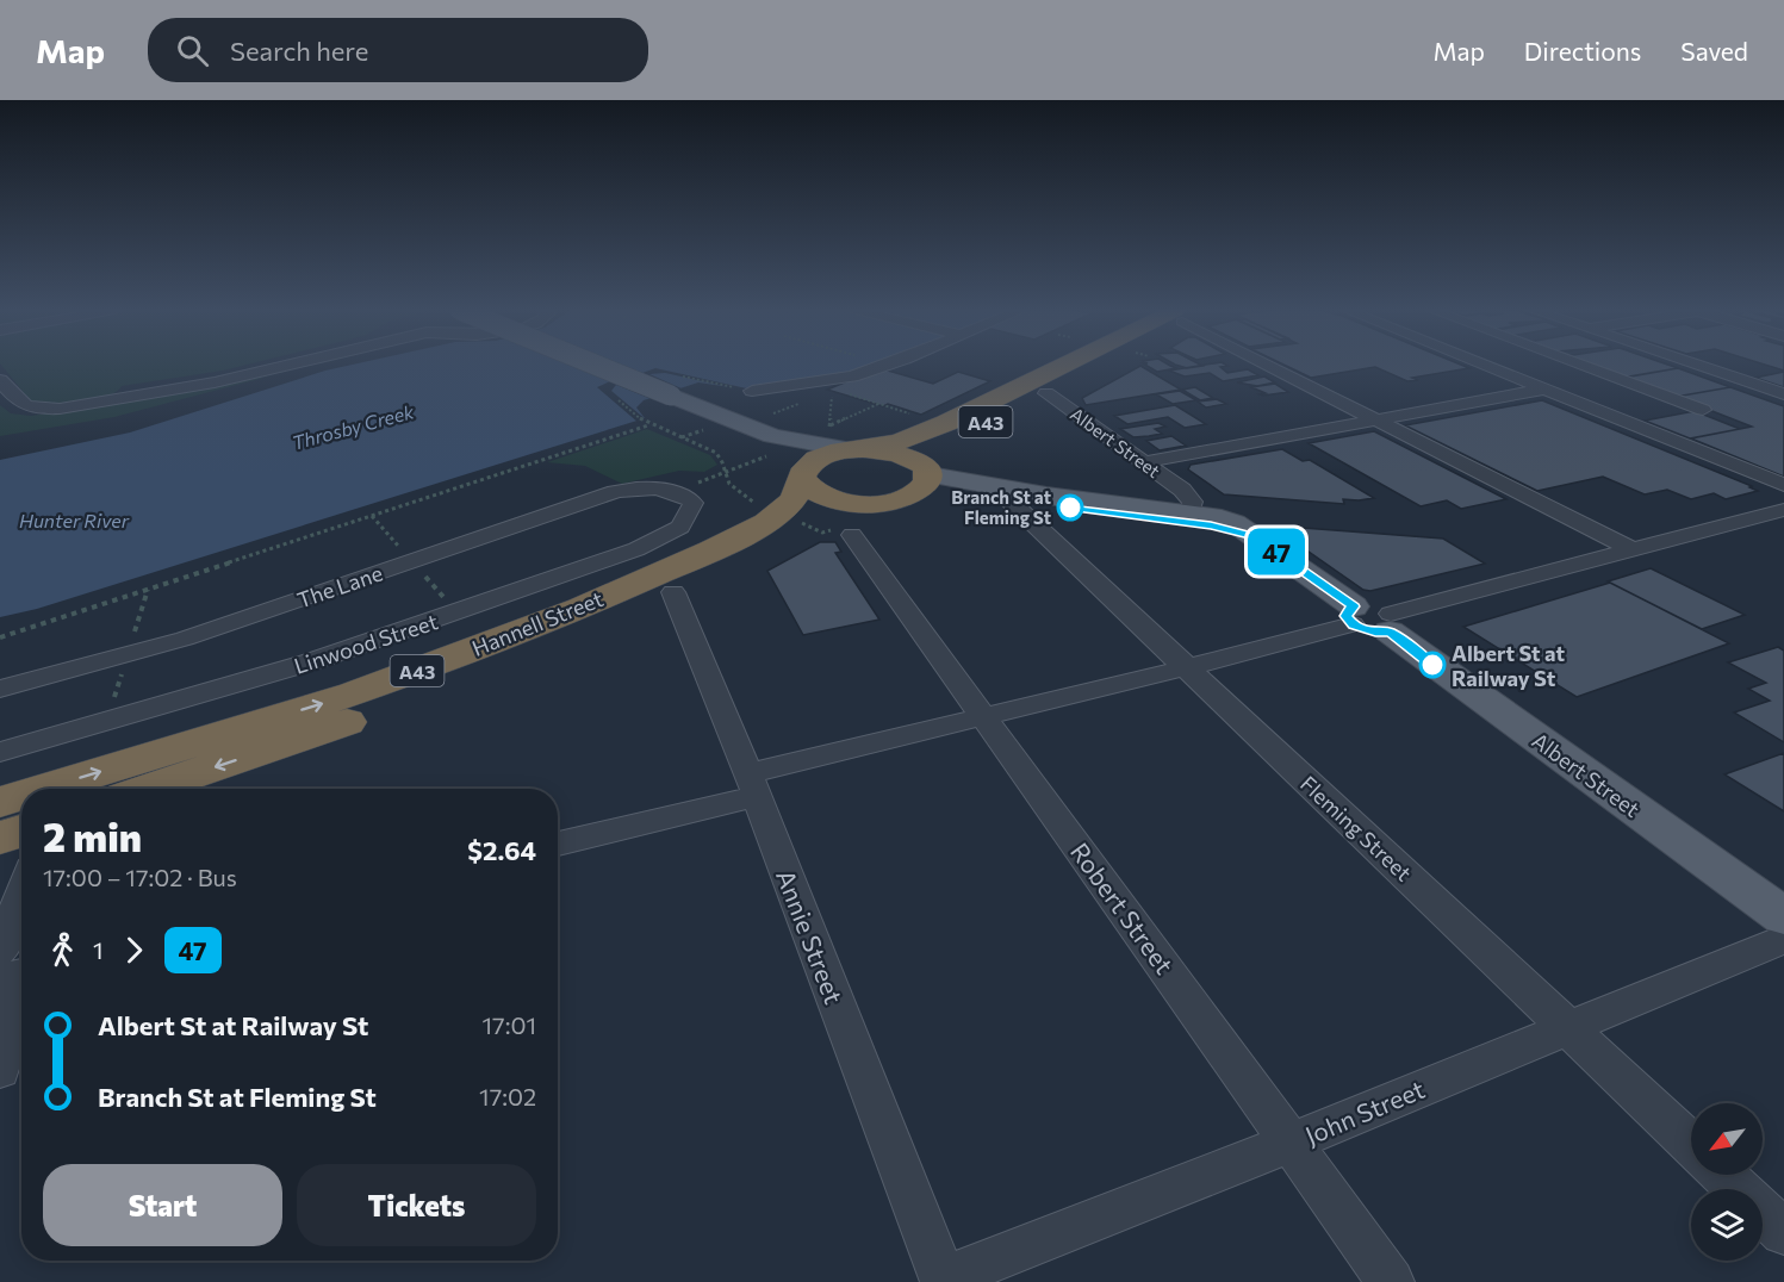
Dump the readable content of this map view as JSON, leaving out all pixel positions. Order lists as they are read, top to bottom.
{
  "streets": {
    "highway": ["A43", "Hannell Street"],
    "main road": ["Albert Street"],
    "street": [
      "The Lane",
      "Linwood Street",
      "Fleming Street",
      "Robert Street",
      "Annie Street",
      "John Street"
    ]
  },
  "crossings": [
    ["A43", "Albert Street"],
    ["A43", "Hannell Street"],
    ["A43", "Robert Street"],
    ["The Lane", "Linwood Street"],
    ["Hannell Street", "Robert Street"],
    ["Hannell Street", "Annie Street"],
    ["Fleming Street", "John Street"],
    ["Robert Street", "John Street"],
    ["Annie Street", "John Street"]
  ],
  "water": ["Throsby Creek", "Hunter River"],
  "places": ["Branch St at Fleming St", "Albert St at Railway St"],
  "lines": ["bus line 47"],
  "north": "bottom left",
  "page": {
    "header": "Map",
    "search": "Search here",
    "nav": ["Map", "Directions", "Saved"],
    "on_map": "47",
    "heading": ["2 min", "17:00 – 17:02 · Bus", "$2.64"],
    "legs": ["1", "47"],
    "list": [
      {
        "name": "Albert St at Railway St",
        "value": "17:01"
      },
      {
        "name": "Branch St at Fleming St",
        "value": "17:02"
      }
    ],
    "buttons": ["Start", "Tickets"]
  }
}
